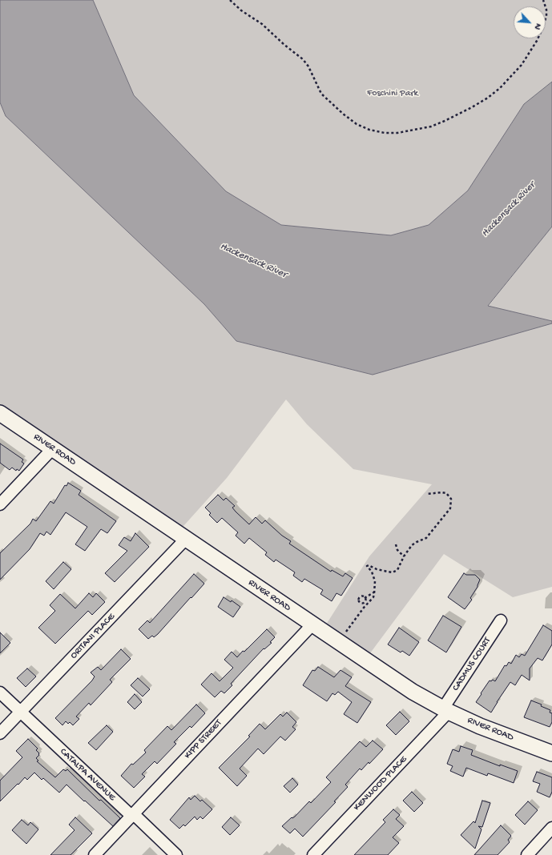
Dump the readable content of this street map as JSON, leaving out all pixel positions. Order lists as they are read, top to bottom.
{
  "streets": {
    "main road": ["RIVER ROAD"],
    "street": [
      "ORITANI PLACE",
      "CADMUS COURT",
      "KIPP STREET",
      "CATALPA AVENUE",
      "KENWOOD PLACE"
    ]
  },
  "crossings": [
    ["RIVER ROAD", "ORITANI PLACE"],
    ["RIVER ROAD", "CADMUS COURT"],
    ["RIVER ROAD", "KIPP STREET"],
    ["RIVER ROAD", "KENWOOD PLACE"],
    ["ORITANI PLACE", "CATALPA AVENUE"],
    ["CADMUS COURT", "KENWOOD PLACE"],
    ["KIPP STREET", "CATALPA AVENUE"]
  ],
  "water": ["Hackensack River"],
  "parks": ["Foschini Park"],
  "north": "bottom right"
}
